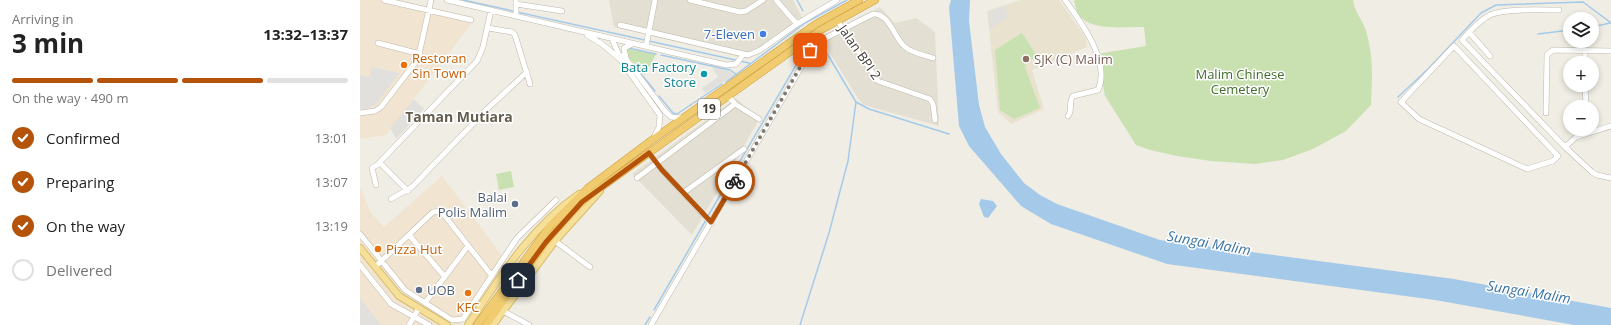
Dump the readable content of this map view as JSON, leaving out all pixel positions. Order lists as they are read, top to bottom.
{
  "streets": {
    "highway": ["19"],
    "street": ["Jalan BPI 2"]
  },
  "crossings": [
    ["Jalan BPI 2", "19"]
  ],
  "districts": ["Taman Mutiara"],
  "water": ["Sungai Malim"],
  "parks": ["Malim Chinese Cemetery"],
  "places": [
    "7-Eleven",
    "SJK (C) Malim",
    "Restoran Sin Town",
    "Bata Factory Store",
    "Balai Polis Malim",
    "Pizza Hut",
    "UOB",
    "KFC"
  ],
  "page": {
    "heading": ["3 min", "Arriving in", "13:32–13:37"],
    "map_buttons": ["+", "−"],
    "bar": "On the way · 490 m",
    "list": [
      ["Confirmed", "13:01"],
      ["Preparing", "13:07"],
      ["On the way", "13:19"],
      "Delivered"
    ]
  }
}
